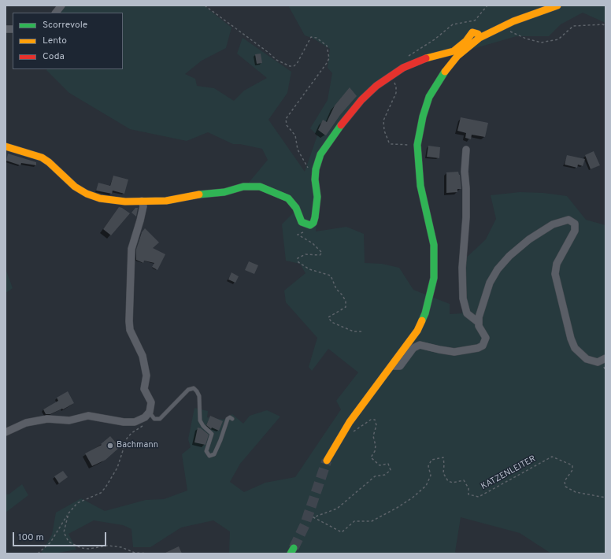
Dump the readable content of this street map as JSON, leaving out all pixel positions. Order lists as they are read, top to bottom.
{
  "streets": {
    "path": ["KATZENLEITER"]
  },
  "places": ["Bachmann"],
  "legend": ["Scorrevole", "Lento", "Coda"],
  "scale_bar": "100 m"
}
